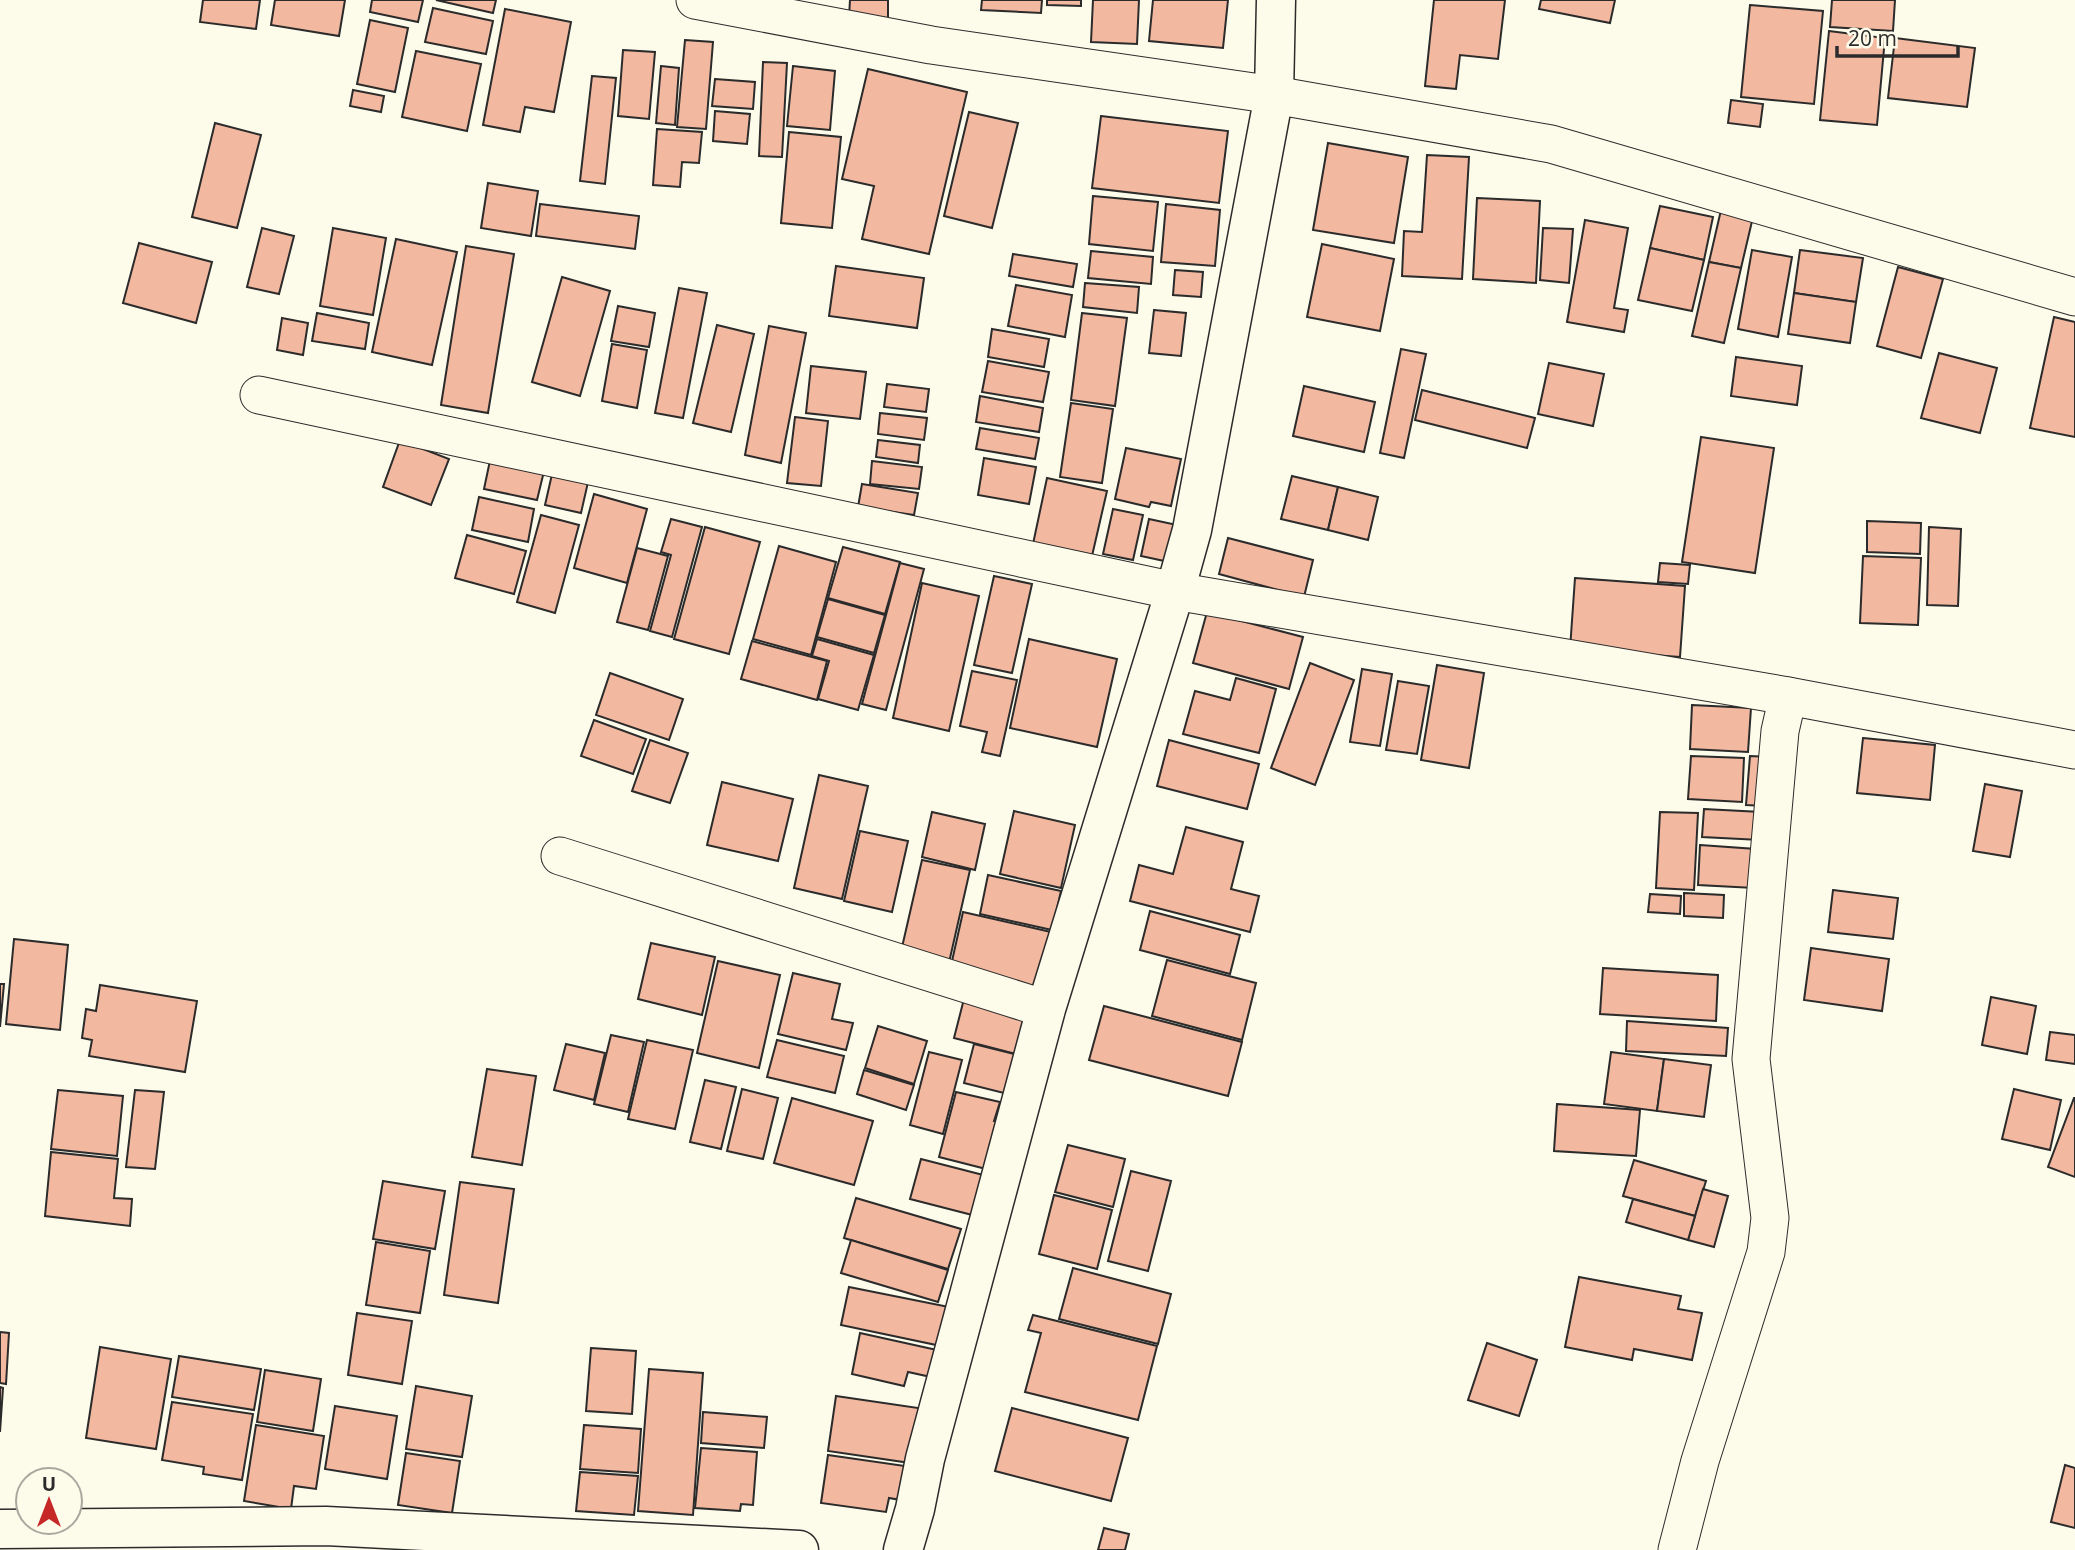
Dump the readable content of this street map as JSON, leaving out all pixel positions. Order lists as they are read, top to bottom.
{
  "scale_bar": "20 m",
  "north": "top"
}
